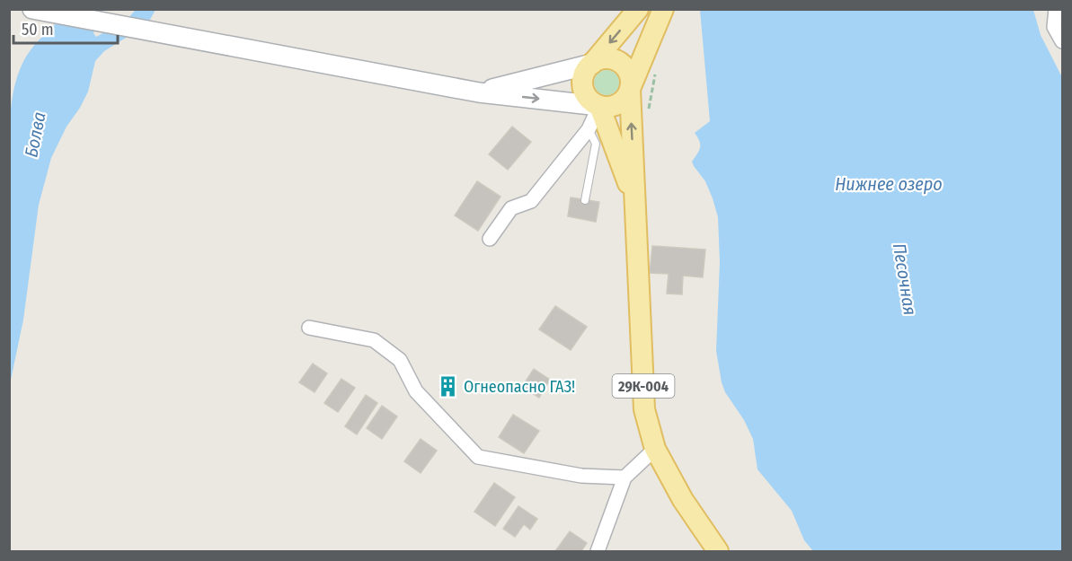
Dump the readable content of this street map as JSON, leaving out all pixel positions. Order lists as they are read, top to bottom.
{
  "streets": {
    "main road": ["29К-004"]
  },
  "water": ["Болва", "Нижнее озеро", "Песочная"],
  "places": {
    "building": ["Огнеопасно ГАЗ!"]
  },
  "scale_bar": "50 m"
}
